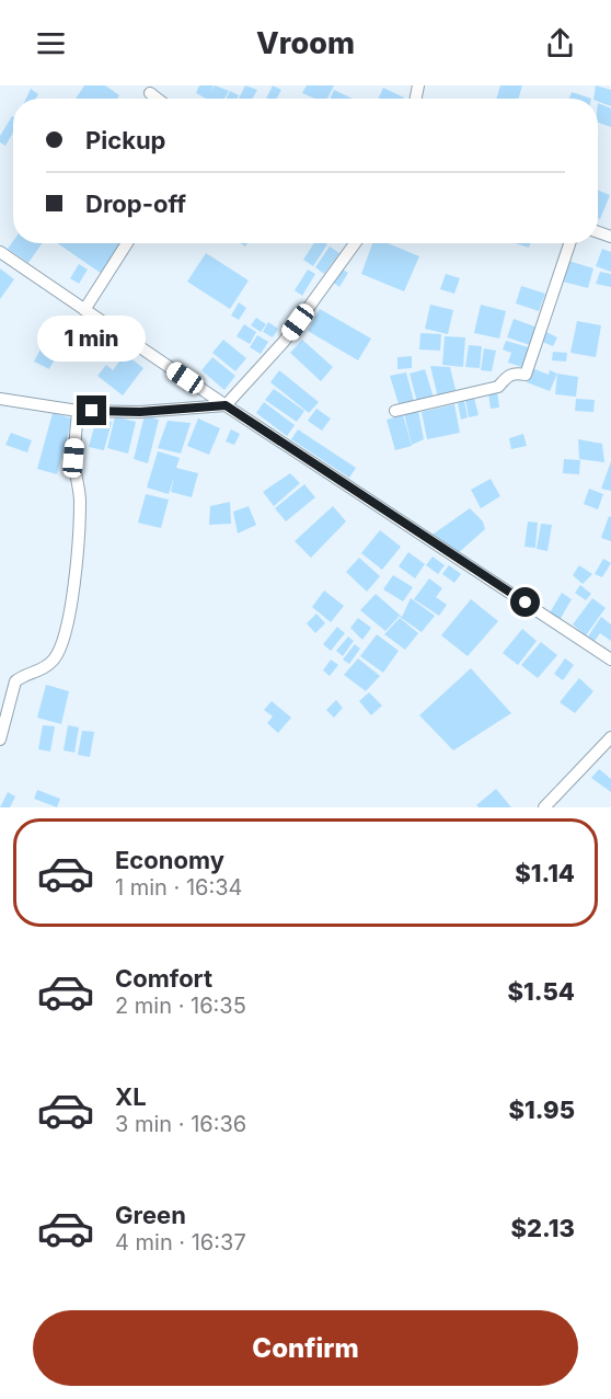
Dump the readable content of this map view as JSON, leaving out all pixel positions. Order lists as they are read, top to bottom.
{
  "page": {
    "header": "Vroom",
    "banner": ["Pickup", "Drop-off"],
    "bubble": "1 min",
    "list": [
      {
        "name": "Economy",
        "note": "1 min · 16:34",
        "value": "$1.14"
      },
      {
        "name": "Comfort",
        "note": "2 min · 16:35",
        "value": "$1.54"
      },
      {
        "name": "XL",
        "note": "3 min · 16:36",
        "value": "$1.95"
      },
      {
        "name": "Green",
        "note": "4 min · 16:37",
        "value": "$2.13"
      }
    ],
    "buttons": "Confirm"
  }
}
